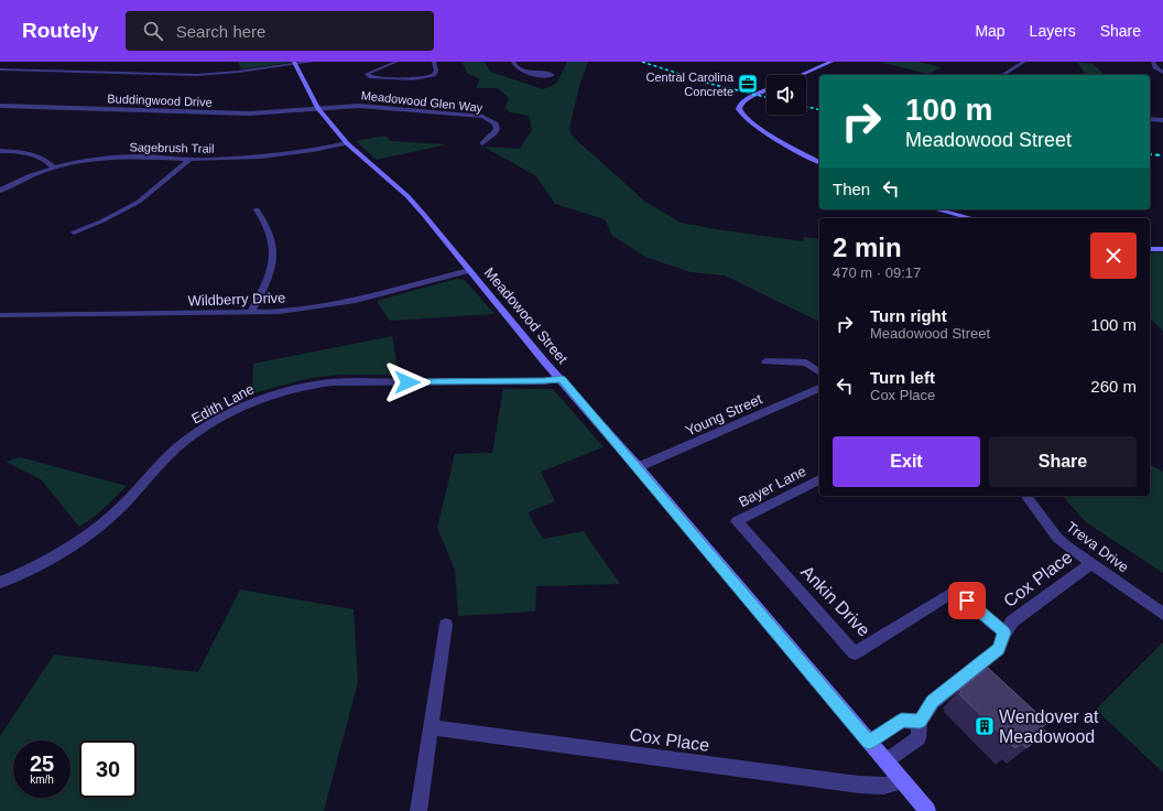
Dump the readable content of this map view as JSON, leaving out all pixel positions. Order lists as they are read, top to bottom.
{
  "streets": {
    "street": [
      "Buddingwood Drive",
      "Meadowood Glen Way",
      "Sagebrush Trail",
      "Wildberry Drive",
      "Meadowood Street",
      "Edith Lane",
      "Young Street",
      "Bayer Lane",
      "Treva Drive",
      "Cox Place",
      "Ankin Drive"
    ]
  },
  "crossings": [
    ["Buddingwood Drive", "Meadowood Glen Way"],
    ["Buddingwood Drive", "Meadowood Street"],
    ["Meadowood Glen Way", "Meadowood Street"],
    ["Sagebrush Trail", "Meadowood Street"],
    ["Wildberry Drive", "Meadowood Street"],
    ["Meadowood Street", "Edith Lane"],
    ["Meadowood Street", "Young Street"],
    ["Meadowood Street", "Cox Place"],
    ["Bayer Lane", "Ankin Drive"],
    ["Treva Drive", "Cox Place"],
    ["Cox Place", "Ankin Drive"]
  ],
  "places": {
    "office": ["Central Carolina Concrete"],
    "building": ["Wendover at Meadowood"]
  },
  "page": {
    "header": "Routely",
    "search": "Search here",
    "nav": ["Map", "Layers", "Share"],
    "turn": ["100 m", "Meadowood Street"],
    "then": "Then",
    "heading": ["2 min", "470 m · 09:17"],
    "list": [
      {
        "name": "Turn right",
        "note": "Meadowood Street",
        "value": "100 m"
      },
      {
        "name": "Turn left",
        "note": "Cox Place",
        "value": "260 m"
      }
    ],
    "buttons": ["Exit", "Share"],
    "speed": "25 km/h",
    "limit": "30"
  }
}
